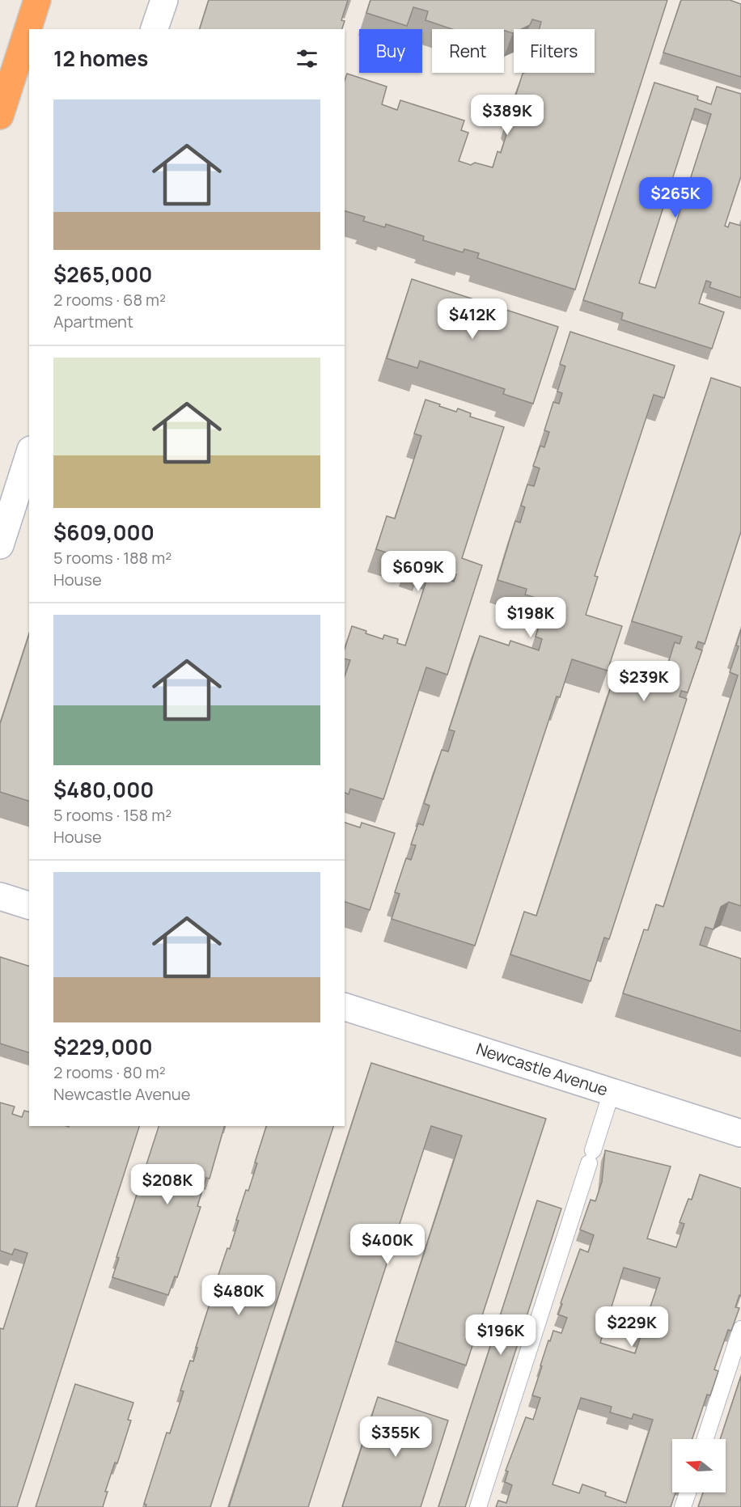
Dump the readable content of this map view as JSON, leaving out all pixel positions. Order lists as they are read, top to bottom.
{
  "streets": {
    "street": ["Newcastle Avenue"]
  },
  "north": "left",
  "page": {
    "chip": ["Buy", "Rent", "Filters"],
    "heading": "12 homes",
    "list": [
      {
        "name": "$265,000",
        "note": "2 rooms · 68 m² · Apartment"
      },
      {
        "name": "$609,000",
        "note": "5 rooms · 188 m² · House"
      },
      {
        "name": "$480,000",
        "note": "5 rooms · 158 m² · House"
      },
      {
        "name": "$229,000",
        "note": "2 rooms · 80 m² · Newcastle Avenue"
      }
    ],
    "price": [
      "$389K",
      "$265K",
      "$412K",
      "$609K",
      "$198K",
      "$239K",
      "$208K",
      "$400K",
      "$480K",
      "$229K",
      "$196K",
      "$355K"
    ]
  }
}
